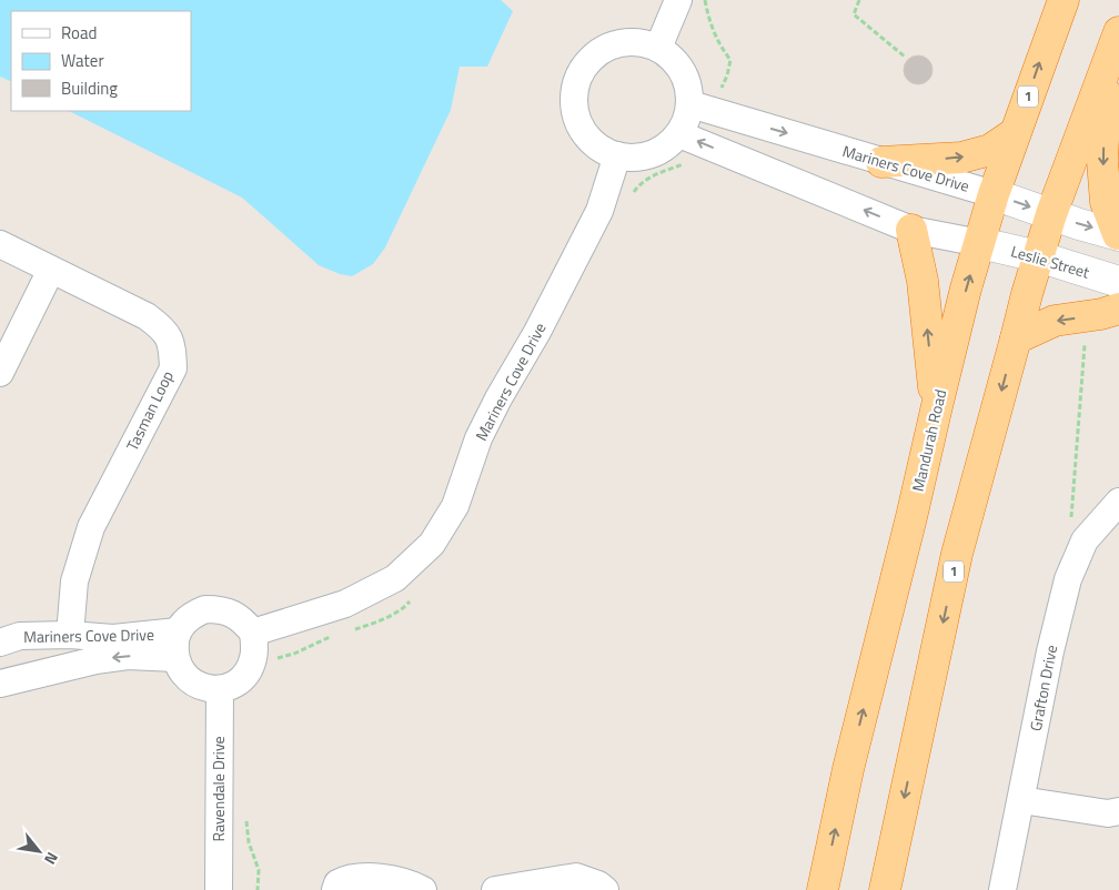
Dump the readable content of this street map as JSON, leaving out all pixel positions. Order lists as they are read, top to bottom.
{
  "streets": {
    "highway": ["1", "Mandurah Road"],
    "street": [
      "Mariners Cove Drive",
      "Leslie Street",
      "Tasman Loop",
      "Grafton Drive",
      "Ravendale Drive"
    ]
  },
  "crossings": [
    ["1", "Leslie Street"],
    ["Mariners Cove Drive", "Tasman Loop"],
    ["Mariners Cove Drive", "Mandurah Road"],
    ["Mariners Cove Drive", "Ravendale Drive"],
    ["Leslie Street", "Mandurah Road"]
  ],
  "legend": ["Road", "Water", "Building"],
  "north": "bottom right"
}
